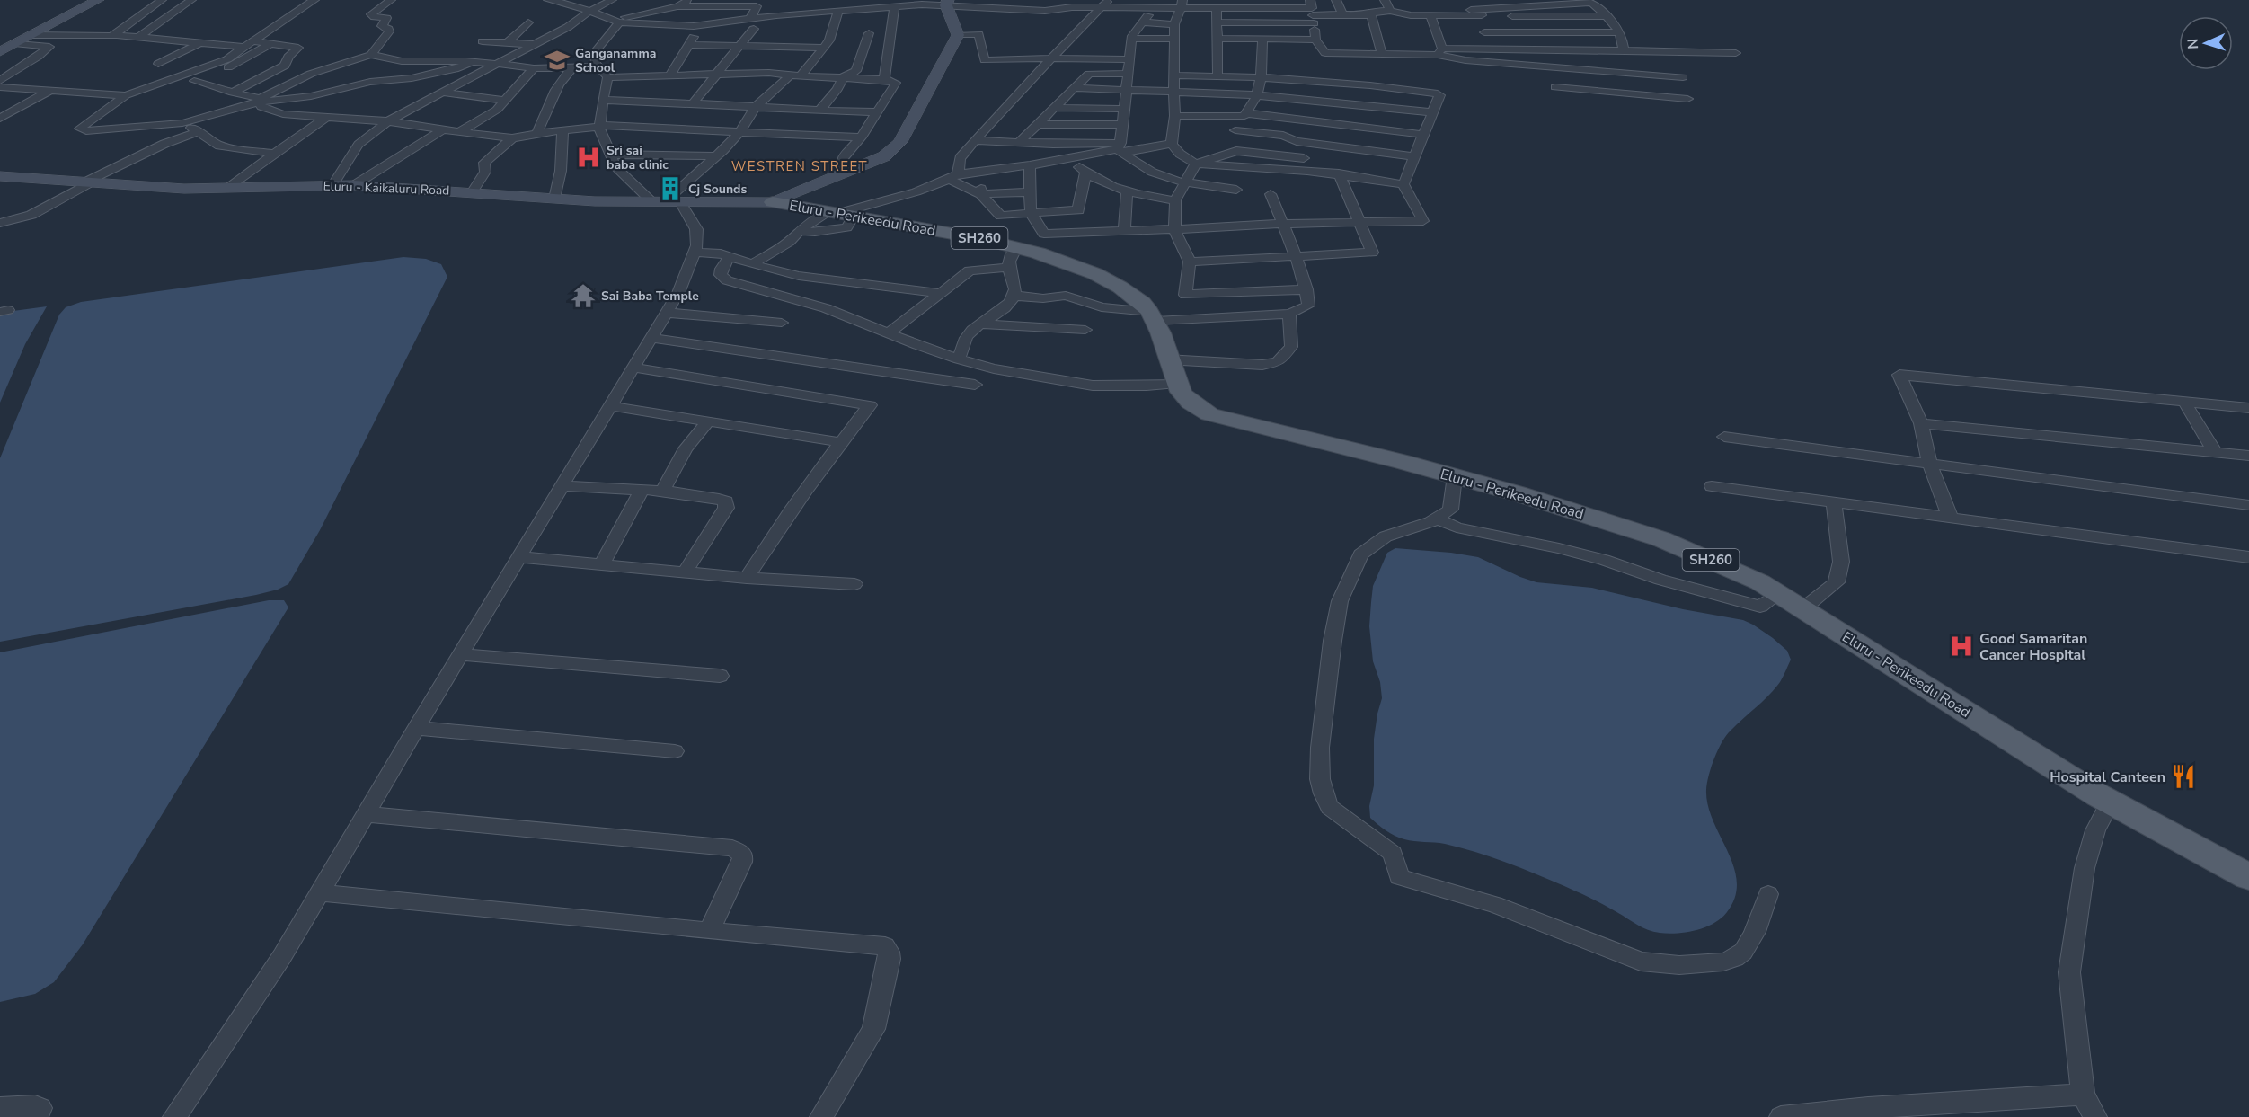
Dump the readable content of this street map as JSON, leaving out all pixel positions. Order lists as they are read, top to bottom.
{
  "streets": {
    "main road": ["Eluru - Kaikaluru Road", "Eluru - Perikeedu Road", "SH260"]
  },
  "crossings": [
    ["Eluru - Kaikaluru Road", "Eluru - Perikeedu Road"]
  ],
  "districts": ["WESTREN STREET"],
  "places": {
    "school or university": ["Ganganamma School"],
    "hospital": ["Sri sai baba clinic", "Good Samaritan Cancer Hospital"],
    "building": ["Cj Sounds"],
    "temple": ["Sai Baba Temple"],
    "restaurant": ["Hospital Canteen"]
  },
  "north": "left"
}
